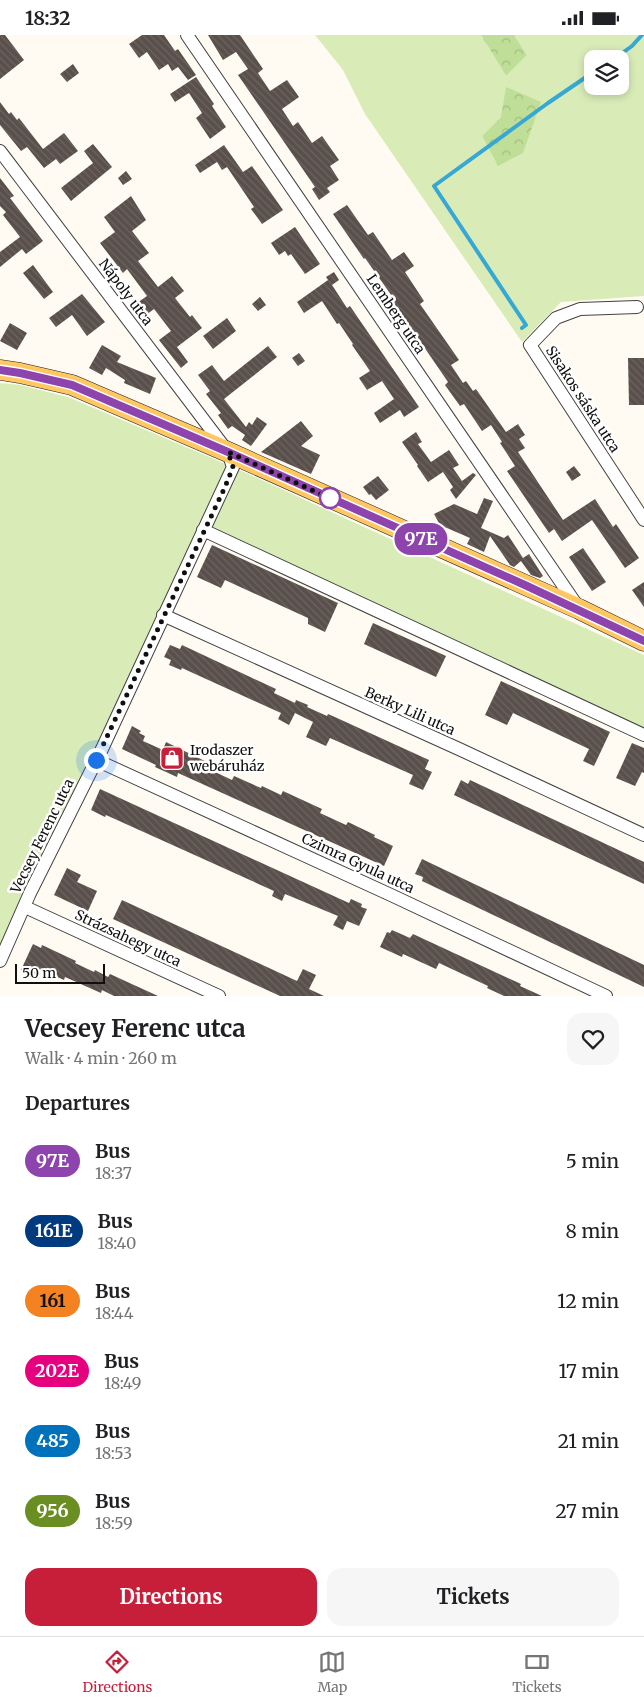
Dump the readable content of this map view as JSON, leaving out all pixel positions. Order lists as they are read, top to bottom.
{
  "streets": {
    "street": [
      "Nápoly utca",
      "Lemberg utca",
      "Sisakos sáska utca",
      "Berky Lili utca",
      "Vecsey Ferenc utca",
      "Czimra Gyula utca",
      "Strázsahegy utca"
    ]
  },
  "crossings": [
    ["Nápoly utca", "Vecsey Ferenc utca"],
    ["Berky Lili utca", "Vecsey Ferenc utca"],
    ["Vecsey Ferenc utca", "Czimra Gyula utca"],
    ["Vecsey Ferenc utca", "Strázsahegy utca"]
  ],
  "places": {
    "shop": ["Irodaszer webáruház"]
  },
  "lines": ["bus line 97E"],
  "scale_bar": "50 m",
  "page": {
    "status": "18:32",
    "on_map": "97E",
    "scale": "50 m",
    "heading": [
      ["Vecsey Ferenc utca", "Walk · 4 min · 260 m"],
      "Departures"
    ],
    "list": [
      {
        "mark": "97E",
        "name": "Bus",
        "note": "18:37",
        "value": "5 min"
      },
      {
        "mark": "161E",
        "name": "Bus",
        "note": "18:40",
        "value": "8 min"
      },
      {
        "mark": "161",
        "name": "Bus",
        "note": "18:44",
        "value": "12 min"
      },
      {
        "mark": "202E",
        "name": "Bus",
        "note": "18:49",
        "value": "17 min"
      },
      {
        "mark": "485",
        "name": "Bus",
        "note": "18:53",
        "value": "21 min"
      },
      {
        "mark": "956",
        "name": "Bus",
        "note": "18:59",
        "value": "27 min"
      }
    ],
    "buttons": ["Directions", "Tickets"],
    "tabs": ["Directions", "Map", "Tickets"]
  }
}
